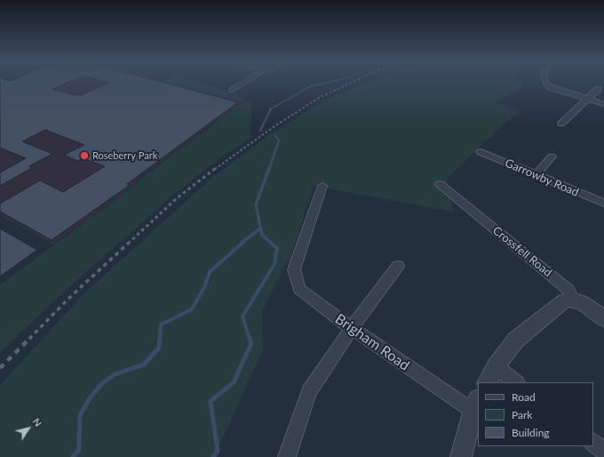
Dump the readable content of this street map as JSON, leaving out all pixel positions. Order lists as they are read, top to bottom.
{
  "streets": {
    "street": ["Garrowby Road", "Crossfell Road", "Brigham Road"]
  },
  "places": ["Roseberry Park"],
  "legend": ["Road", "Park", "Building"],
  "north": "top right"
}
